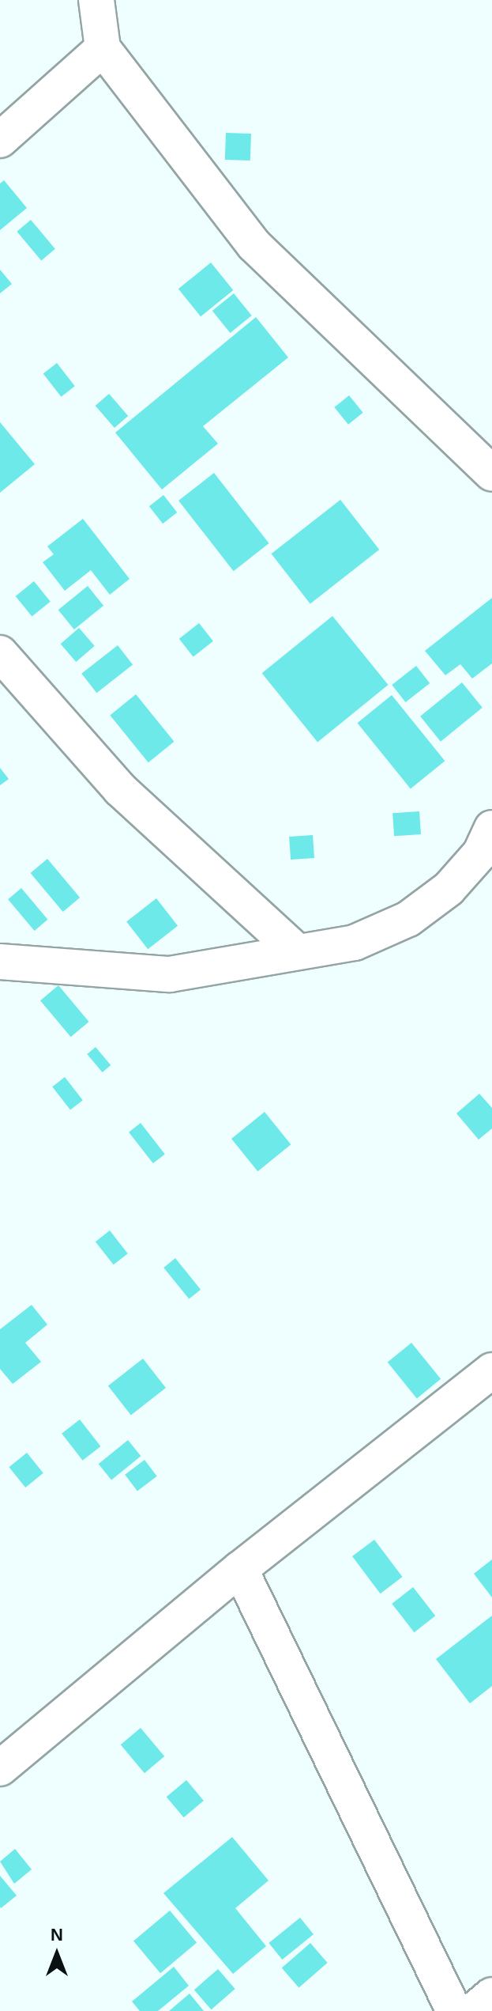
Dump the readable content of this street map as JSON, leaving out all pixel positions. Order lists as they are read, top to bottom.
{
  "north": "top"
}
